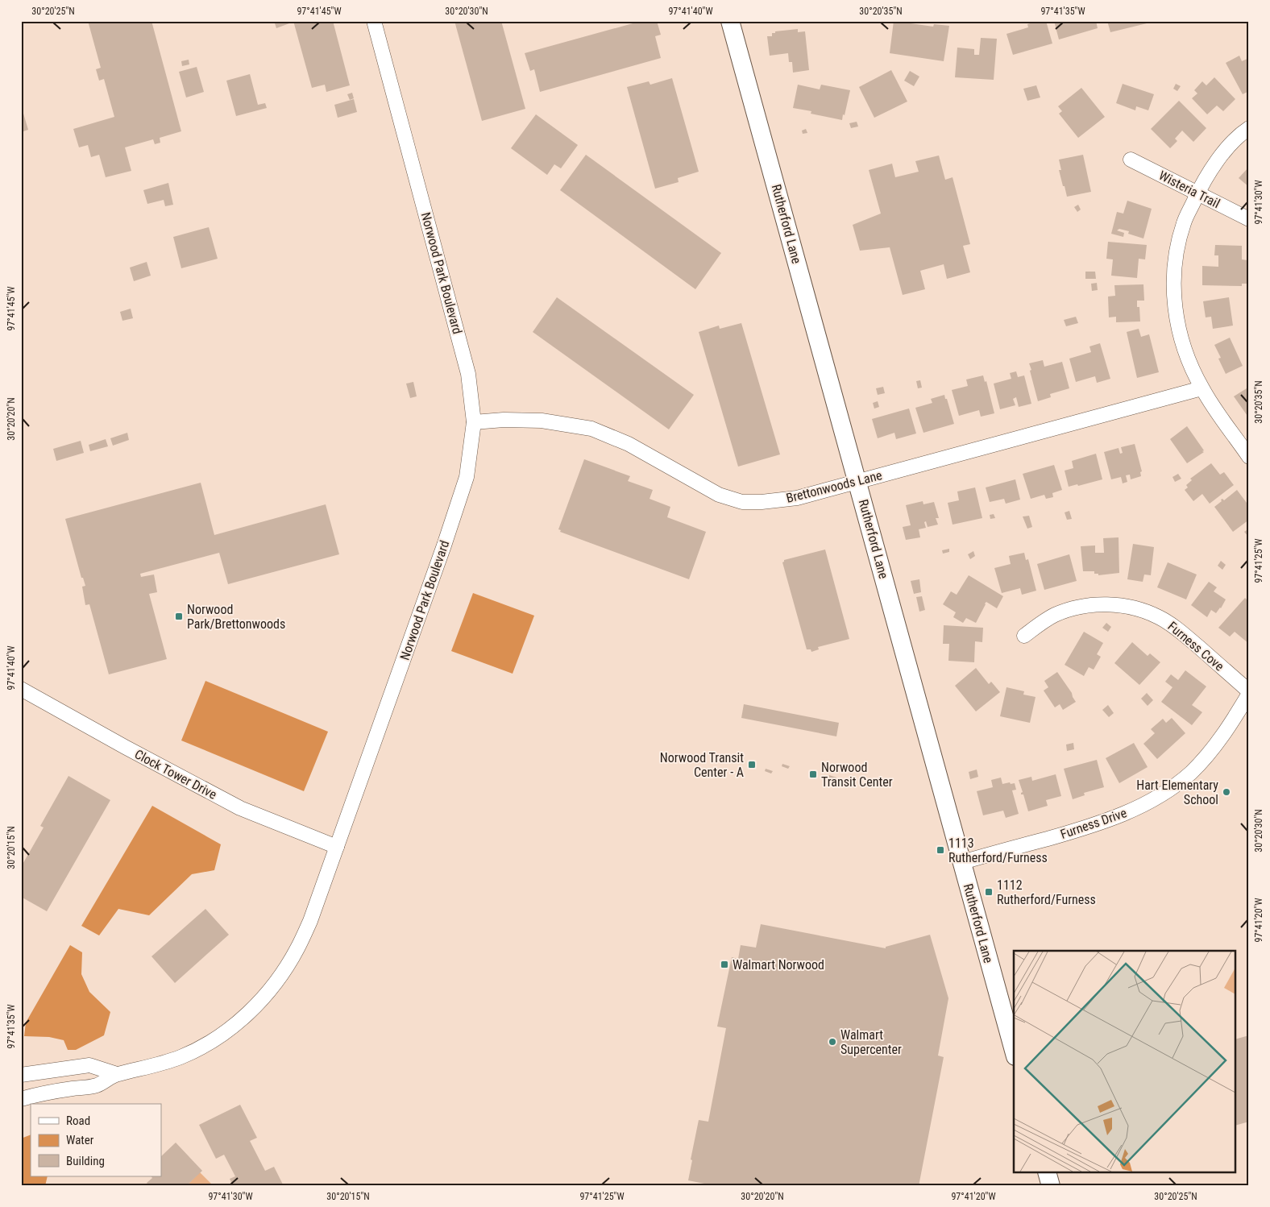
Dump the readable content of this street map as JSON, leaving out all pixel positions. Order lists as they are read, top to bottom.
{
  "streets": {
    "street": [
      "Wisteria Trail",
      "Rutherford Lane",
      "Norwood Park Boulevard",
      "Brettonwoods Lane",
      "Furness Cove",
      "Clock Tower Drive",
      "Furness Drive"
    ]
  },
  "crossings": [
    ["Rutherford Lane", "Brettonwoods Lane"],
    ["Rutherford Lane", "Furness Drive"],
    ["Norwood Park Boulevard", "Brettonwoods Lane"],
    ["Norwood Park Boulevard", "Clock Tower Drive"],
    ["Furness Cove", "Furness Drive"]
  ],
  "places": {
    "transit": [
      "Norwood Park/Brettonwoods",
      "Norwood Transit Center - A",
      "Norwood Transit Center",
      "1113 Rutherford/Furness",
      "1112 Rutherford/Furness",
      "Walmart Norwood"
    ],
    "other": ["Hart Elementary School", "Walmart Supercenter"]
  },
  "legend": ["Road", "Water", "Building"],
  "coordinates": [
    "30°20'25\"N",
    "97°41'45\"W",
    "30°20'30\"N",
    "97°41'40\"W",
    "30°20'35\"N",
    "97°41'35\"W",
    "97°41'30\"W",
    "30°20'20\"N",
    "97°41'25\"W",
    "30°20'15\"N",
    "97°41'20\"W"
  ]
}
